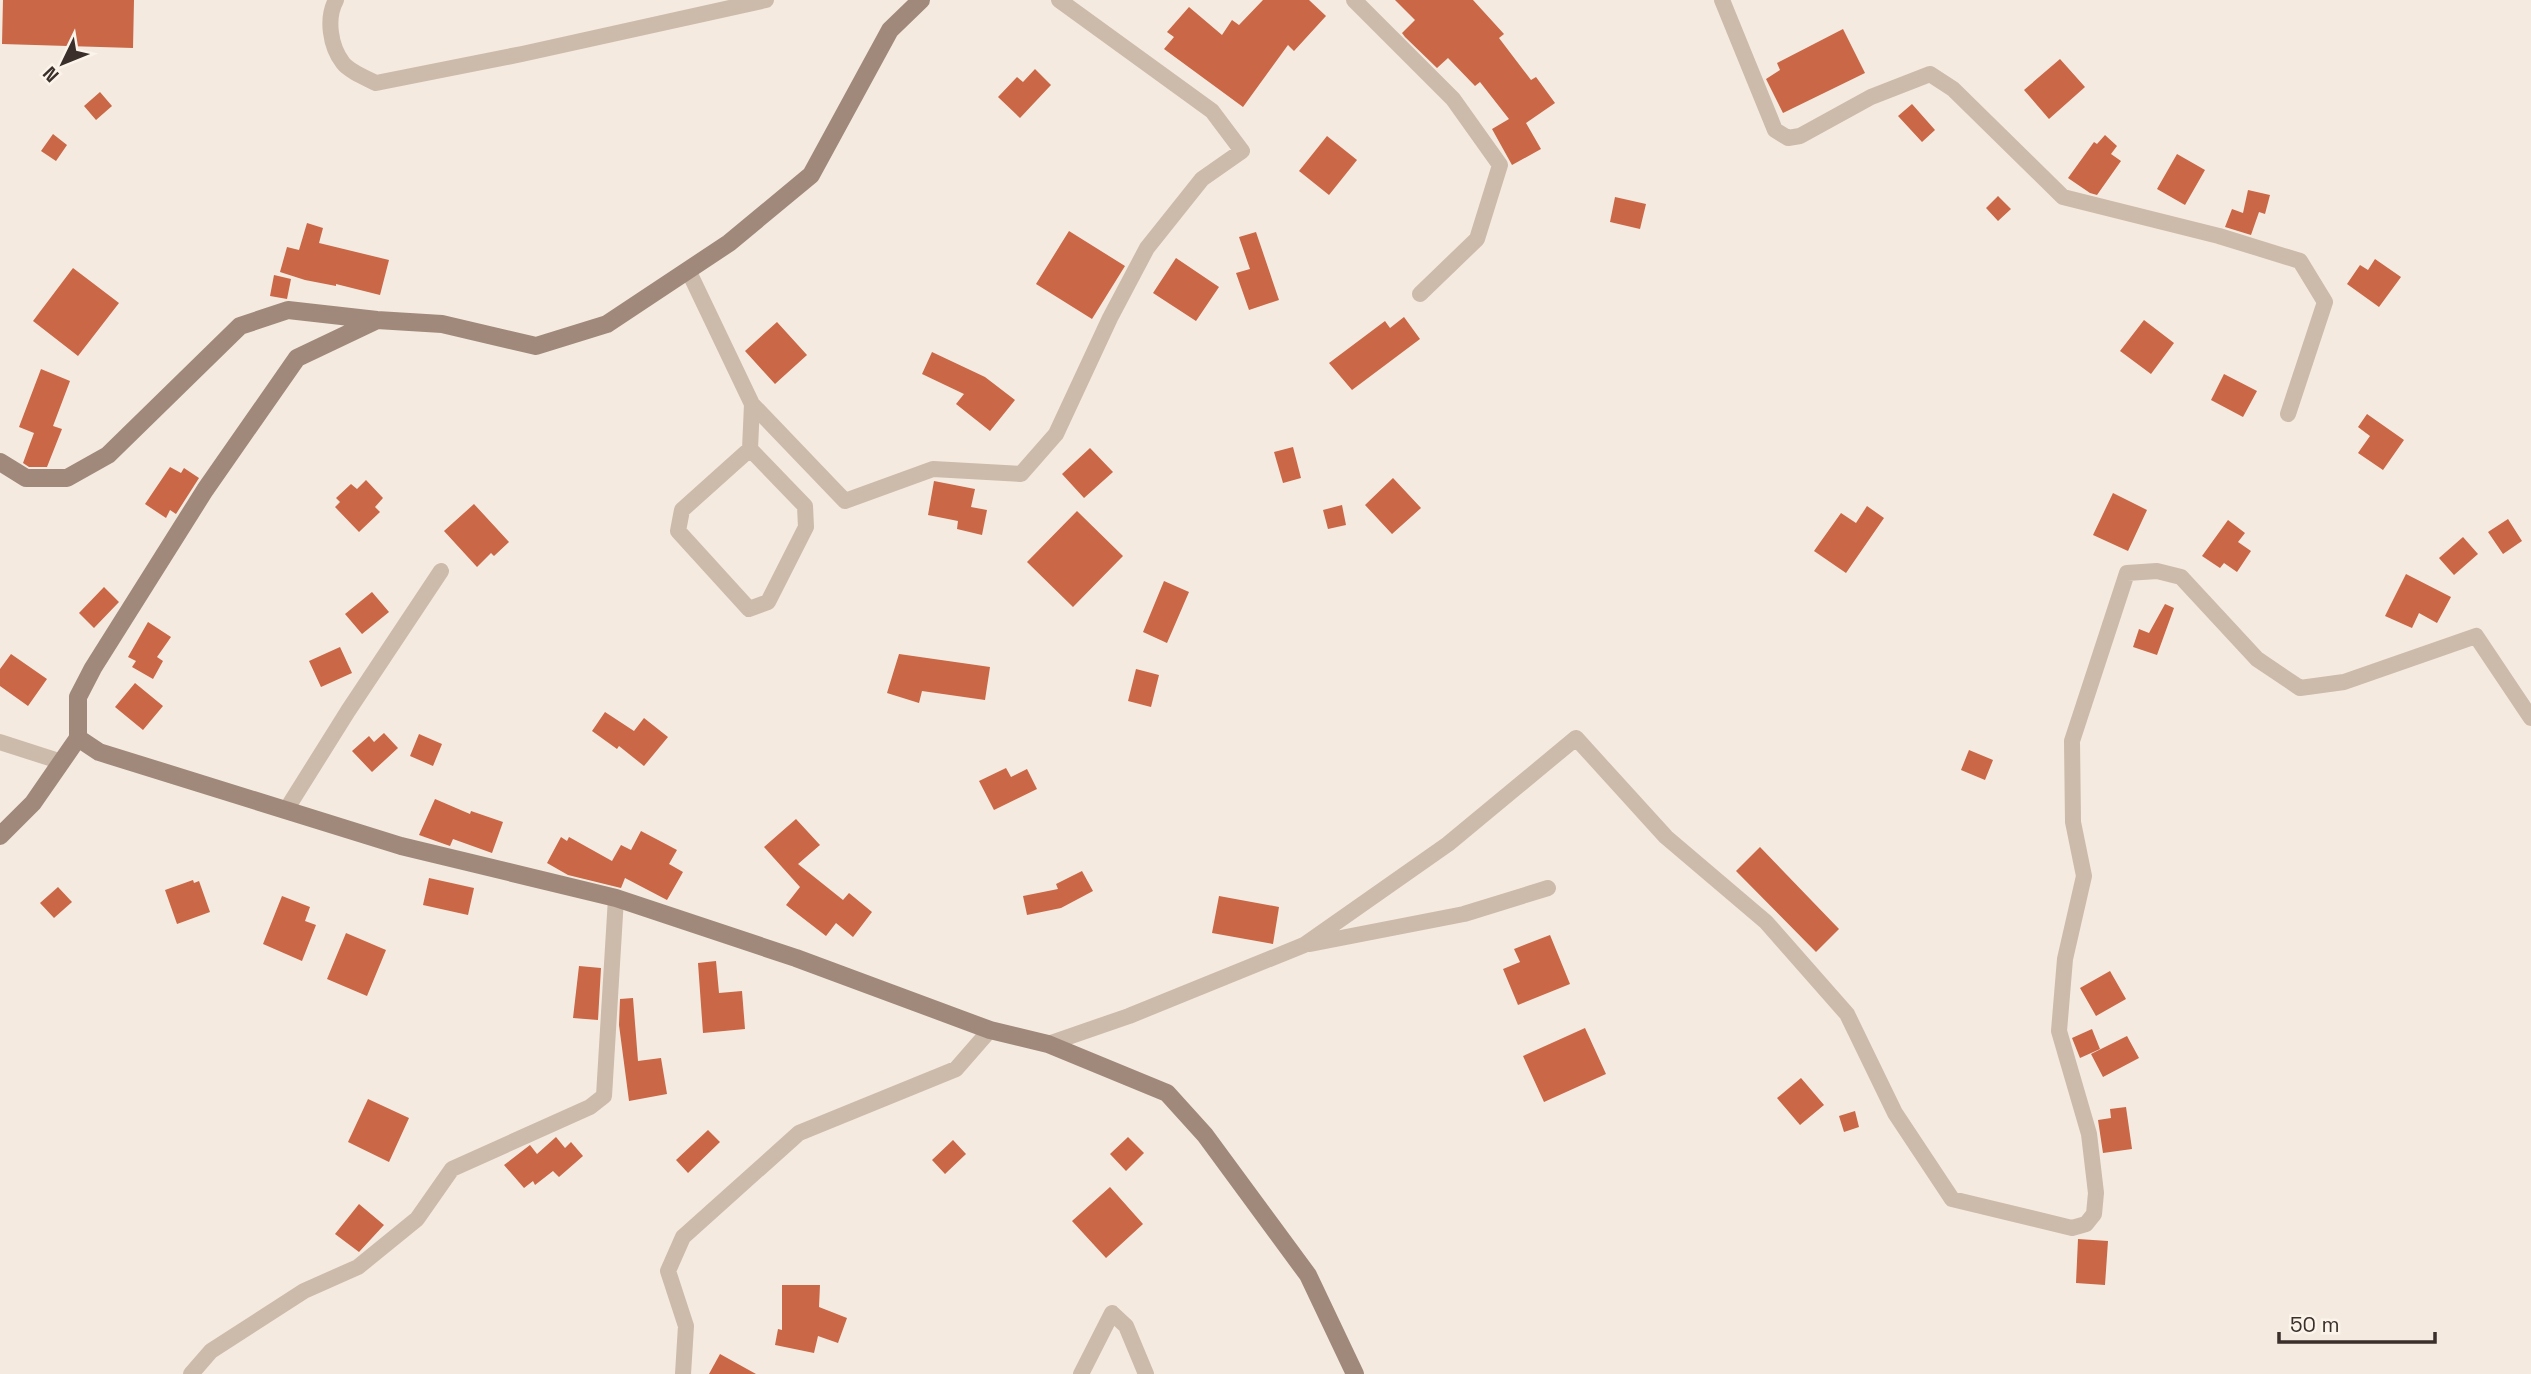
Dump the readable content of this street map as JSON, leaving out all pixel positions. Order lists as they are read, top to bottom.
{
  "scale_bar": "50 m",
  "north": "bottom left"
}
